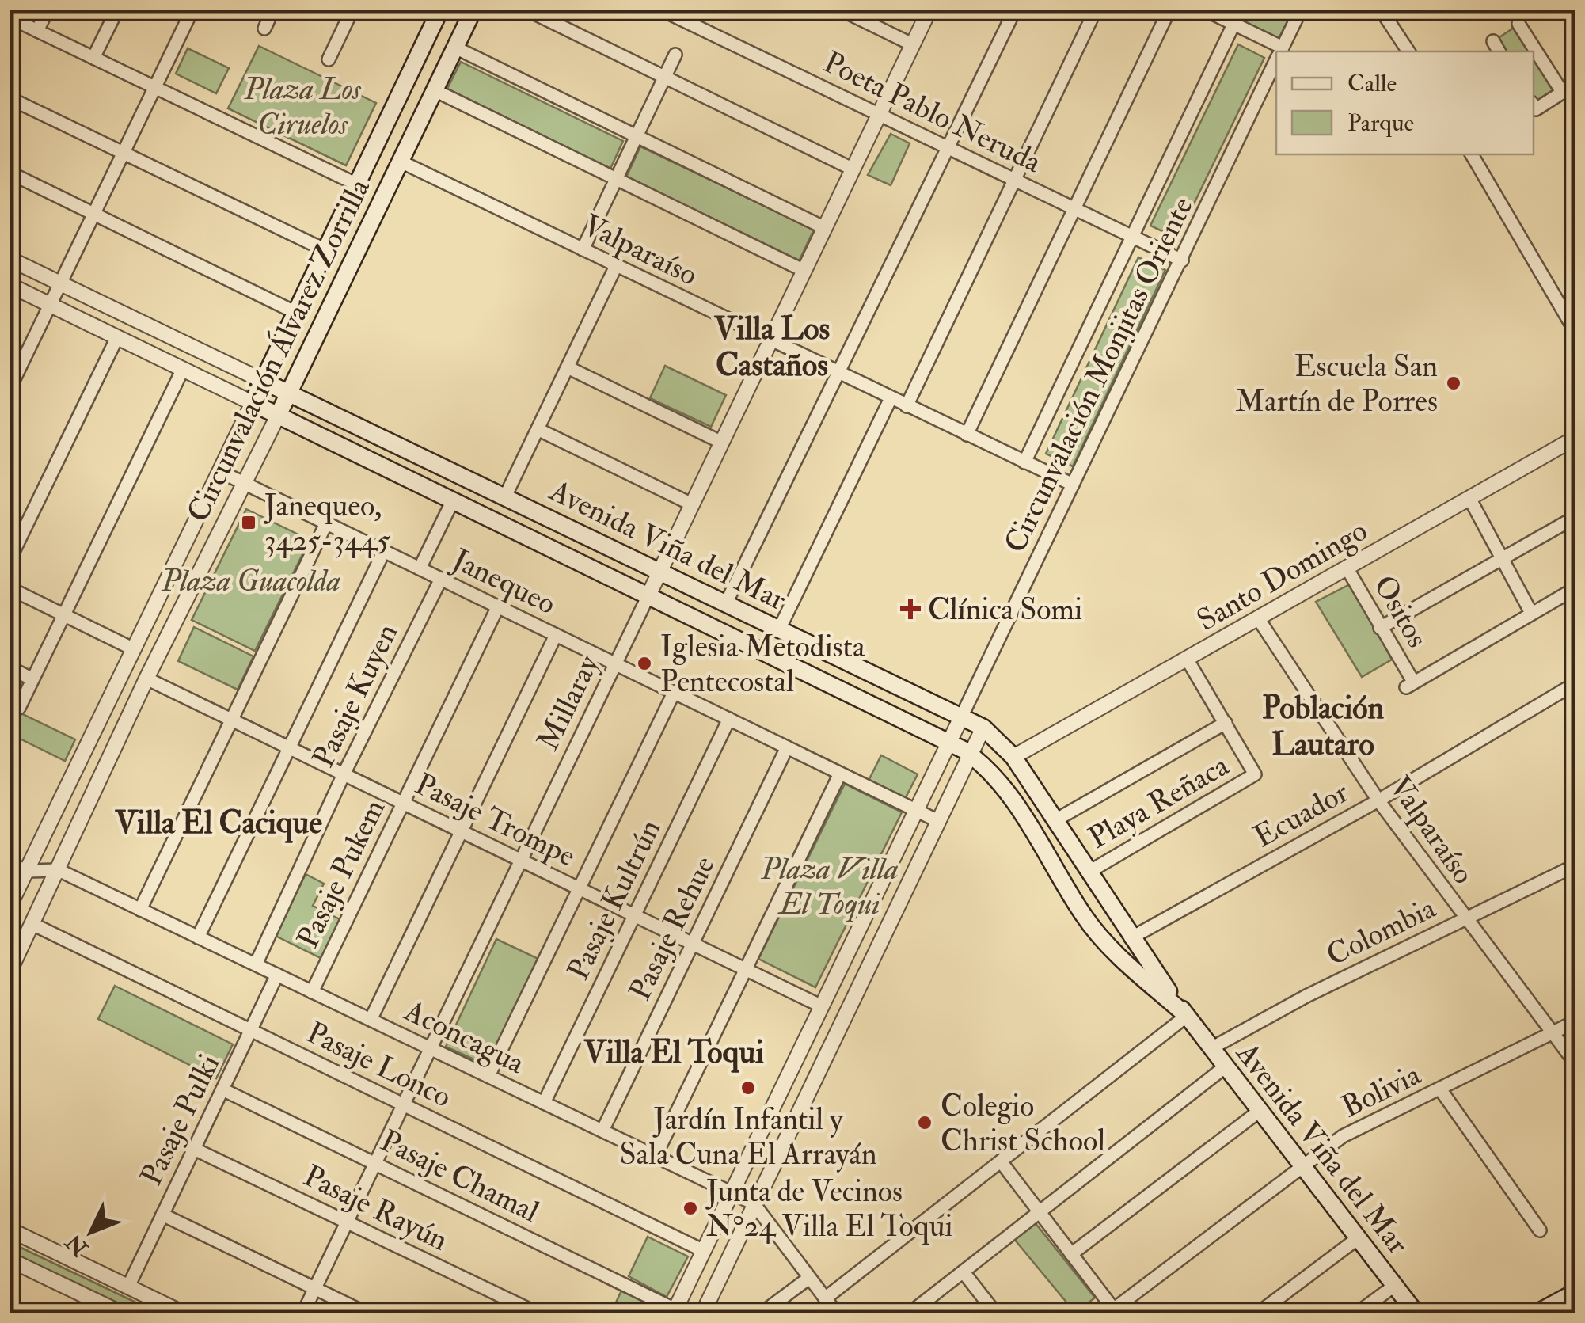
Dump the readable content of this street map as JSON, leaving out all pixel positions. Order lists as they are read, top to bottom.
{
  "streets": {
    "main road": ["Circunvalación Álvarez Zorrilla", "Avenida Viña del Mar"],
    "street": [
      "Poeta Pablo Neruda",
      "Valparaíso",
      "Circunvalación Monjitas Oriente",
      "Santo Domingo",
      "Janequeo",
      "Ositos",
      "Pasaje Kuyen",
      "Millaray",
      "Playa Reñaca",
      "Ecuador",
      "Pasaje Trompe",
      "Pasaje Pukem",
      "Pasaje Kultrún",
      "Pasaje Rehue",
      "Colombia",
      "Aconcagua",
      "Pasaje Lonco",
      "Bolivia",
      "Pasaje Pulki",
      "Pasaje Chamal",
      "Pasaje Rayún"
    ]
  },
  "crossings": [
    ["Poeta Pablo Neruda", "Circunvalación Monjitas Oriente"],
    ["Poeta Pablo Neruda", "Millaray"],
    ["Valparaíso", "Circunvalación Álvarez Zorrilla"],
    ["Valparaíso", "Circunvalación Monjitas Oriente"],
    ["Valparaíso", "Santo Domingo"],
    ["Valparaíso", "Millaray"],
    ["Valparaíso", "Ecuador"],
    ["Valparaíso", "Colombia"],
    ["Valparaíso", "Bolivia"],
    ["Circunvalación Álvarez Zorrilla", "Avenida Viña del Mar"],
    ["Circunvalación Álvarez Zorrilla", "Janequeo"],
    ["Circunvalación Álvarez Zorrilla", "Pasaje Trompe"],
    ["Circunvalación Álvarez Zorrilla", "Aconcagua"],
    ["Circunvalación Álvarez Zorrilla", "Pasaje Lonco"],
    ["Circunvalación Monjitas Oriente", "Avenida Viña del Mar"],
    ["Circunvalación Monjitas Oriente", "Janequeo"],
    ["Circunvalación Monjitas Oriente", "Pasaje Trompe"],
    ["Circunvalación Monjitas Oriente", "Aconcagua"],
    ["Circunvalación Monjitas Oriente", "Pasaje Lonco"],
    ["Circunvalación Monjitas Oriente", "Pasaje Chamal"],
    ["Avenida Viña del Mar", "Santo Domingo"],
    ["Avenida Viña del Mar", "Millaray"],
    ["Avenida Viña del Mar", "Playa Reñaca"],
    ["Avenida Viña del Mar", "Ecuador"],
    ["Avenida Viña del Mar", "Colombia"],
    ["Avenida Viña del Mar", "Bolivia"],
    ["Santo Domingo", "Ositos"],
    ["Janequeo", "Pasaje Kuyen"],
    ["Janequeo", "Millaray"],
    ["Janequeo", "Pasaje Pukem"],
    ["Janequeo", "Pasaje Kultrún"],
    ["Janequeo", "Pasaje Rehue"],
    ["Pasaje Kuyen", "Pasaje Trompe"],
    ["Pasaje Kuyen", "Aconcagua"],
    ["Millaray", "Pasaje Trompe"],
    ["Millaray", "Aconcagua"],
    ["Millaray", "Pasaje Lonco"],
    ["Millaray", "Pasaje Chamal"],
    ["Millaray", "Pasaje Rayún"],
    ["Pasaje Trompe", "Pasaje Pukem"],
    ["Pasaje Trompe", "Pasaje Kultrún"],
    ["Pasaje Trompe", "Pasaje Rehue"],
    ["Pasaje Pukem", "Aconcagua"],
    ["Pasaje Kultrún", "Aconcagua"],
    ["Pasaje Rehue", "Aconcagua"],
    ["Aconcagua", "Pasaje Pulki"],
    ["Pasaje Lonco", "Pasaje Pulki"],
    ["Pasaje Pulki", "Pasaje Chamal"],
    ["Pasaje Pulki", "Pasaje Rayún"]
  ],
  "districts": [
    "Villa Los Castaños",
    "Población Lautaro",
    "Villa El Cacique",
    "Villa El Toqui"
  ],
  "parks": ["Plaza Los Ciruelos", "Plaza Guacolda", "Plaza Villa El Toqui"],
  "places": {
    "other": [
      "Escuela San Martín de Porres",
      "Iglesia Metodista Pentecostal",
      "Jardín Infantil y Sala Cuna El Arrayán",
      "Colegio Christ School",
      "Junta de Vecinos N°24 Villa El Toqui"
    ],
    "transit": ["Janequeo, 3425-3445"],
    "health": ["Clínica Somi"]
  },
  "legend": ["Calle", "Parque"],
  "north": "bottom left"
}
